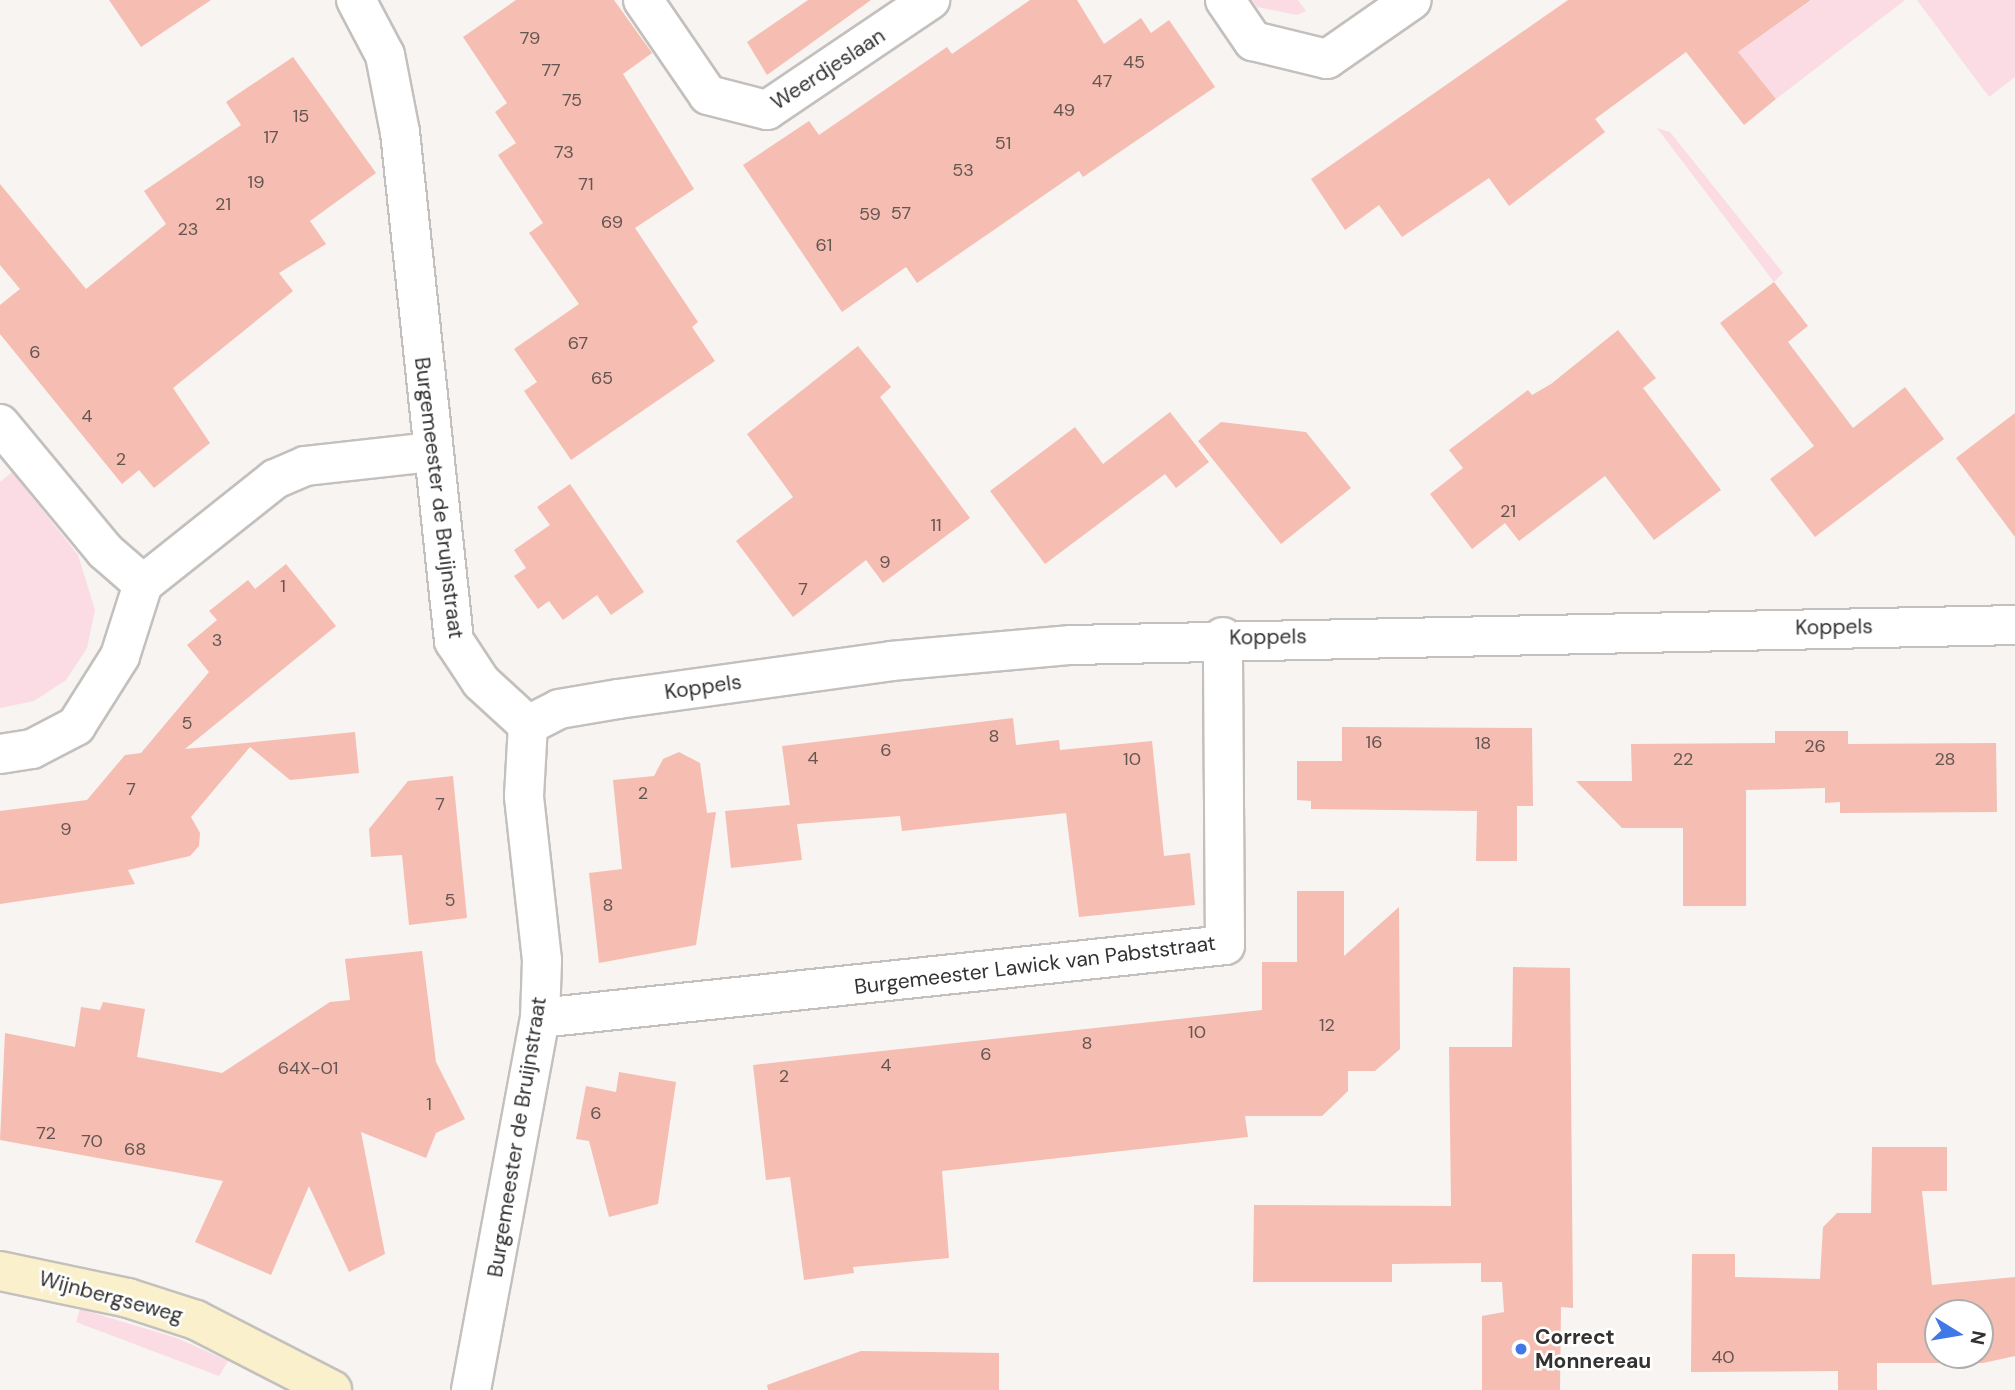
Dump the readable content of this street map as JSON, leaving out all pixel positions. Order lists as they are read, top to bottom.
{
  "streets": {
    "street": [
      "Weerdjeslaan",
      "Burgemeester de Bruijnstraat",
      "Koppels",
      "Burgemeester Lawick van Pabststraat",
      "Wijnbergseweg"
    ]
  },
  "crossings": [
    ["Burgemeester de Bruijnstraat", "Koppels"],
    ["Burgemeester de Bruijnstraat", "Burgemeester Lawick van Pabststraat"],
    ["Koppels", "Burgemeester Lawick van Pabststraat"]
  ],
  "places": ["Correct Monnereau"],
  "house_numbers": [
    "79",
    "45",
    "77",
    "47",
    "75",
    "49",
    "15",
    "17",
    "51",
    "73",
    "53",
    "19",
    "71",
    "21",
    "57",
    "59",
    "69",
    "23",
    "61",
    "67",
    "6",
    "65",
    "4",
    "2",
    "21",
    "11",
    "9",
    "1",
    "7",
    "3",
    "5",
    "8",
    "16",
    "18",
    "26",
    "6",
    "4",
    "10",
    "22",
    "28",
    "7",
    "2",
    "7",
    "9",
    "5",
    "8",
    "12",
    "10",
    "8",
    "6",
    "4",
    "64X-01",
    "2",
    "1",
    "6",
    "72",
    "70",
    "68",
    "40"
  ],
  "north": "right"
}
